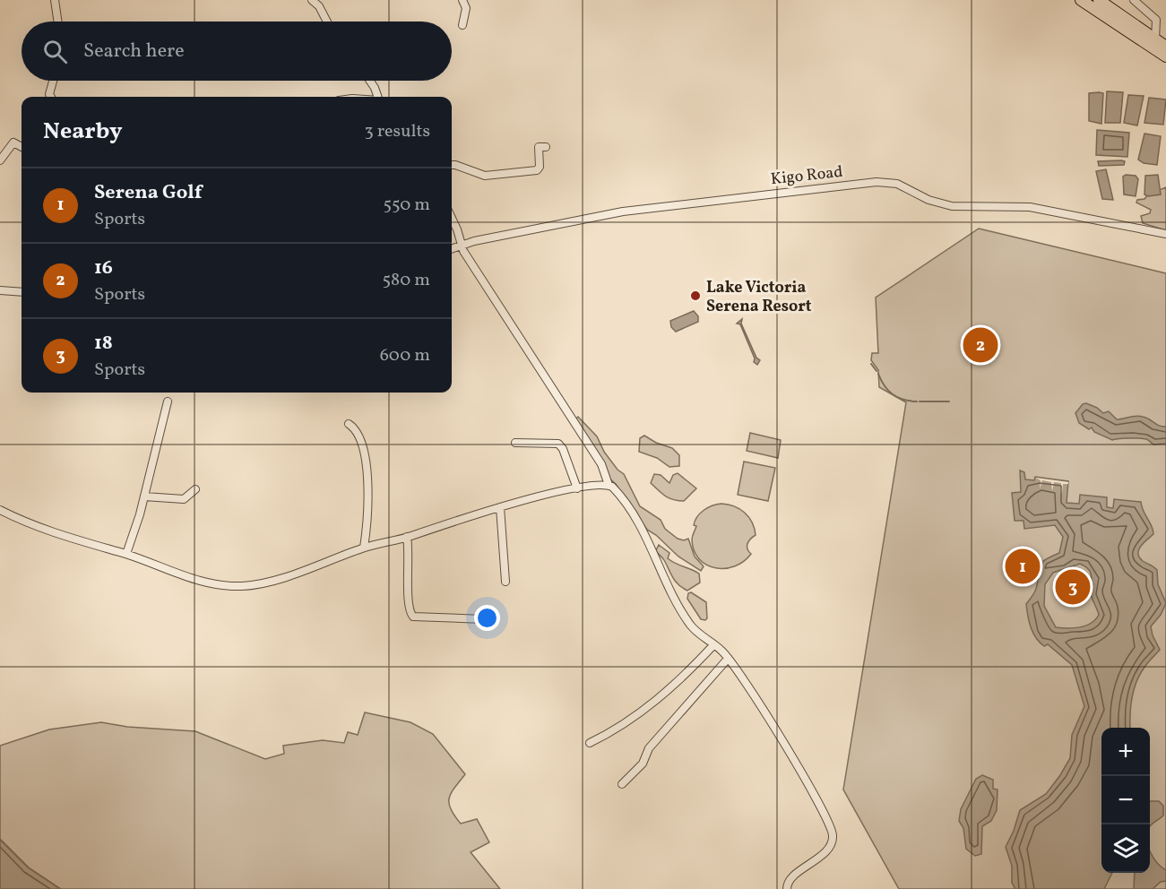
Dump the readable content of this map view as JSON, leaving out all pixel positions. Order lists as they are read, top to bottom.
{
  "streets": {
    "street": ["Kigo Road"]
  },
  "places": ["Lake Victoria Serena Resort"],
  "page": {
    "search": "Search here",
    "heading": ["Nearby", "3 results"],
    "list": [
      {
        "mark": "1",
        "name": "Serena Golf",
        "note": "Sports",
        "value": "550 m"
      },
      {
        "mark": "2",
        "name": "16",
        "note": "Sports",
        "value": "580 m"
      },
      {
        "mark": "3",
        "name": "18",
        "note": "Sports",
        "value": "600 m"
      }
    ],
    "pins": ["2", "1", "3"],
    "map_buttons": ["+", "−"]
  }
}
